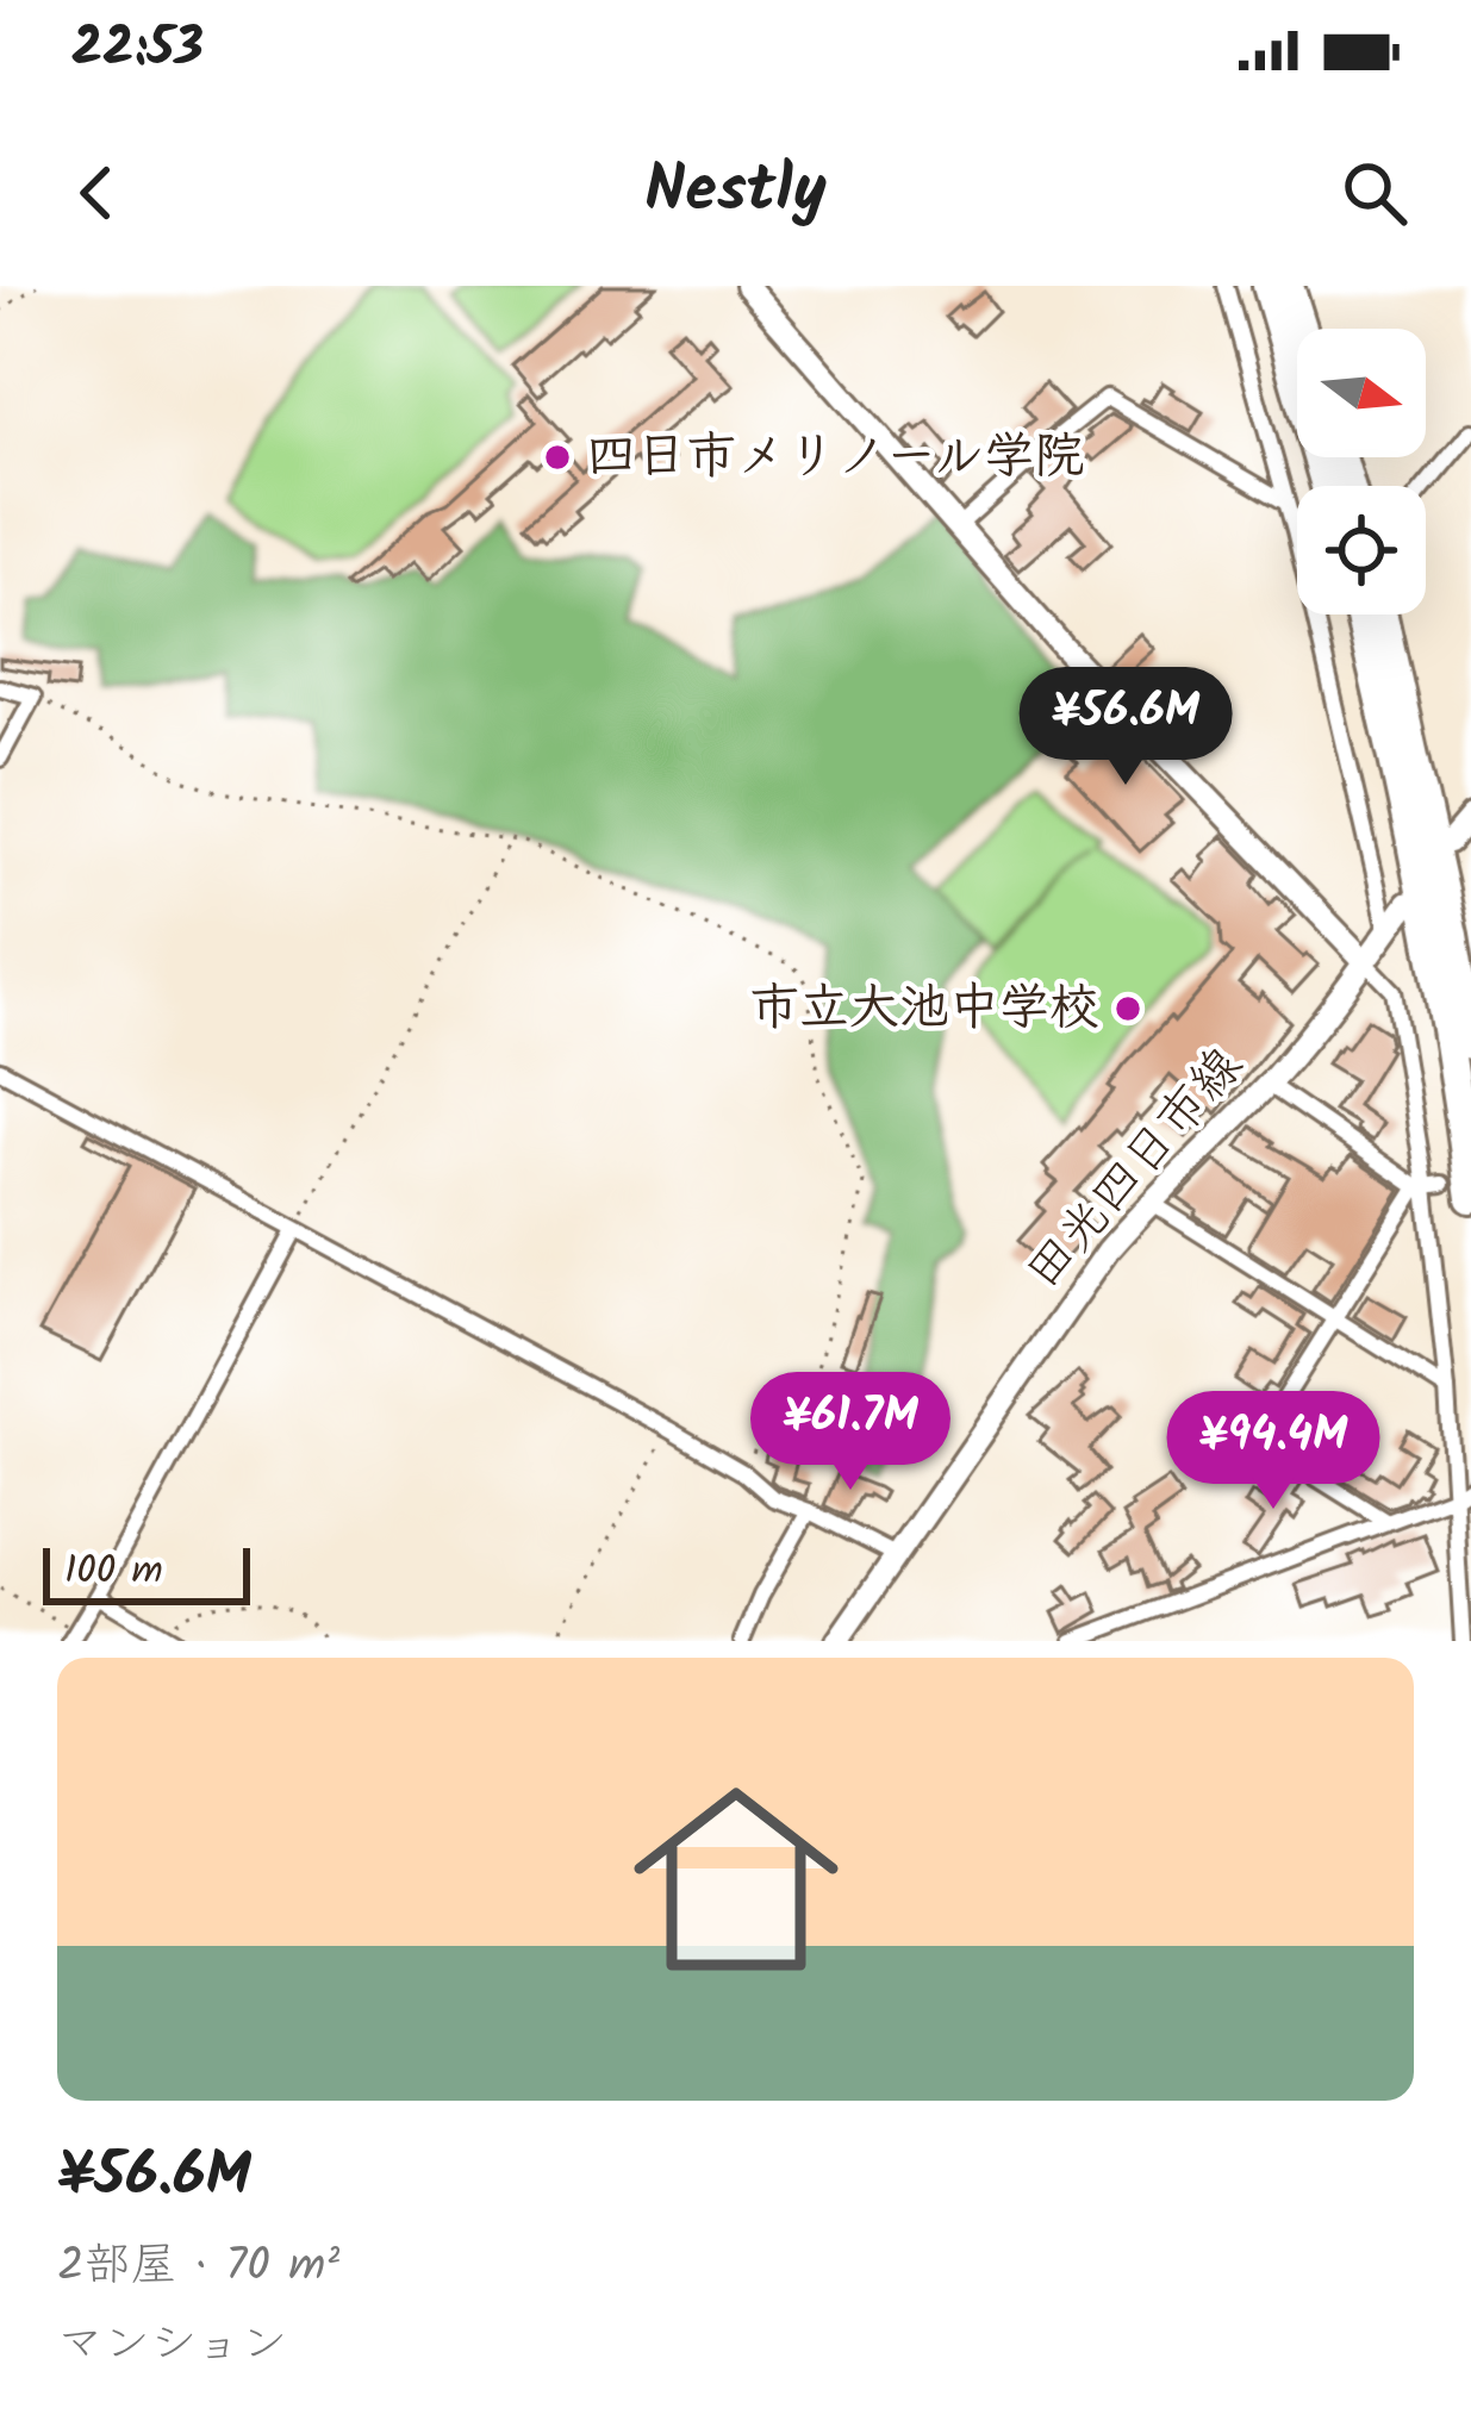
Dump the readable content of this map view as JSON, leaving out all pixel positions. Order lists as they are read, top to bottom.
{
  "streets": {
    "main road": ["田光四日市線"]
  },
  "places": ["四日市メリノール学院", "市立大池中学校"],
  "scale_bar": "100 m",
  "north": "right",
  "page": {
    "status": "22:53",
    "header": "Nestly",
    "price": ["¥56.6M", "¥61.7M", "¥94.4M"],
    "scale": "100 m",
    "list": [
      {
        "name": "¥56.6M",
        "note": "2部屋 · 70 m² · マンション"
      }
    ]
  }
}
